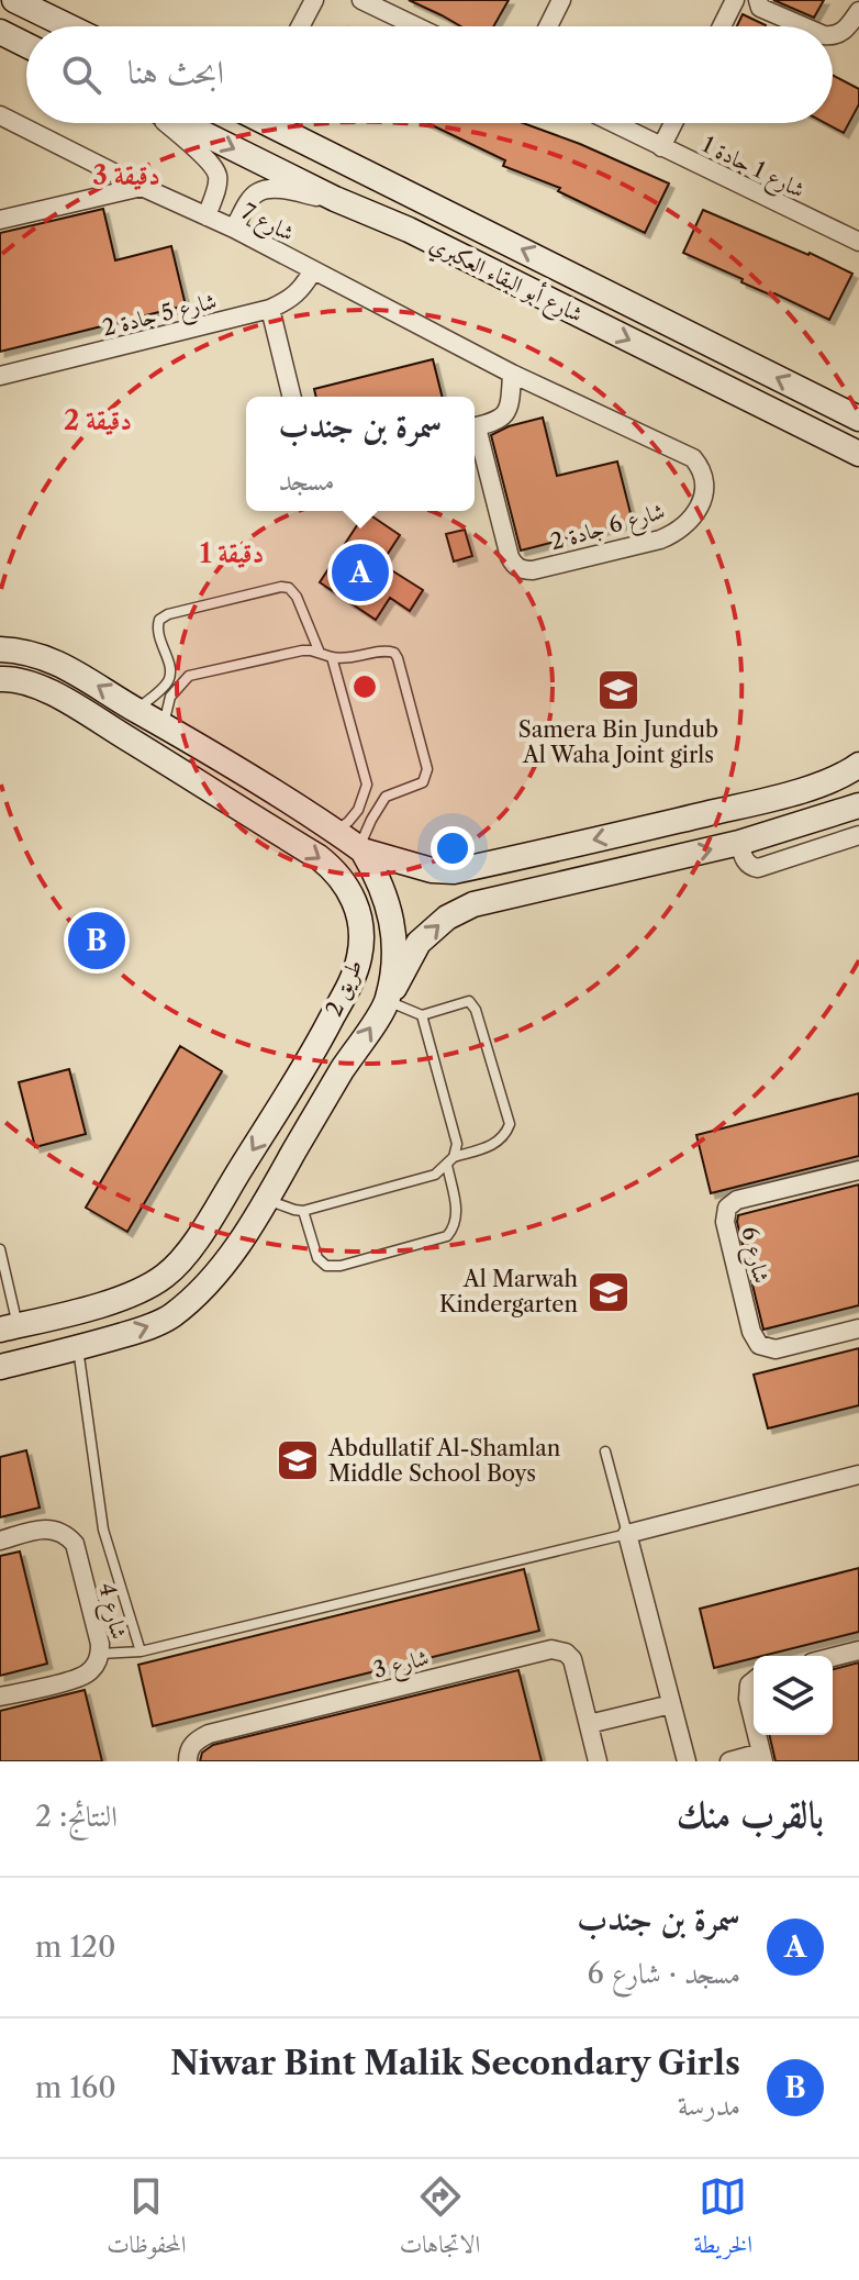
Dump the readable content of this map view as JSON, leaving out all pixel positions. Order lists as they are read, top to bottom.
{
  "streets": {
    "street": [
      "شارع 1 جادة 1",
      "شارع 7",
      "شارع أبو البقاء العكبري",
      "شارع 5 جادة 2",
      "شارع 6 جادة 2",
      "طريق 2",
      "شارع 6",
      "شارع 4",
      "شارع 3"
    ]
  },
  "crossings": [
    ["شارع 7", "شارع 5 جادة 2"],
    ["شارع 7", "شارع 6 جادة 2"]
  ],
  "places": {
    "school or university": ["Samera Bin Jundub Al Waha Joint girls", "Al Marwah Kindergarten", "Abdullatif Al-Shamlan Middle School Boys"]
  },
  "page": {
    "search": "ابحث هنا",
    "popup": ["سمرة بن جندب", "مسجد"],
    "pins": ["A", "B"],
    "heading": ["بالقرب منك", "النتائج: 2"],
    "list": [
      {
        "mark": "A",
        "name": "سمرة بن جندب",
        "note": "مسجد · شارع 6",
        "value": "120 m"
      },
      {
        "mark": "B",
        "name": "Niwar Bint Malik Secondary Girls",
        "note": "مدرسة",
        "value": "160 m"
      }
    ],
    "nav": ["الخريطة", "الاتجاهات", "المحفوظات"]
  },
  "rings": ["3 دقيقة", "2 دقيقة", "1 دقيقة"]
}
